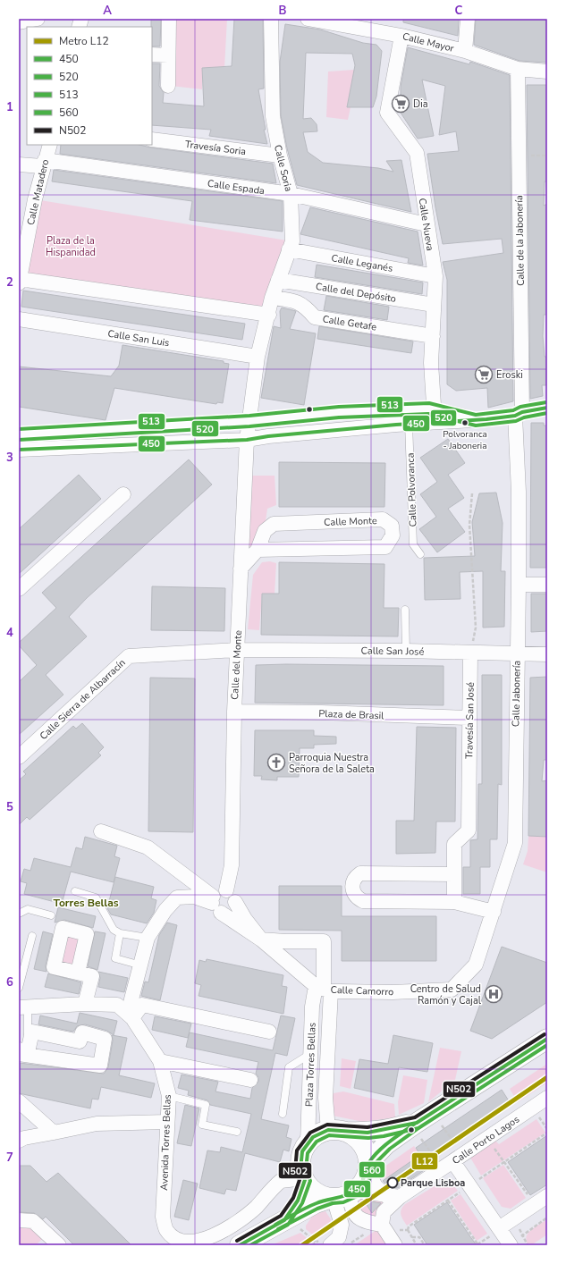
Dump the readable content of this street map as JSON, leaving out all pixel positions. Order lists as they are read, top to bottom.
{
  "streets": {
    "street": [
      "Calle Mayor",
      "Travesía Soria",
      "Calle Soria",
      "Calle Espada",
      "Calle Matadero",
      "Calle Nueva",
      "Calle de la Jabonería",
      "Calle Leganés",
      "Calle del Depósito",
      "Calle Getafe",
      "Calle San Luis",
      "Calle Monte",
      "Calle San José",
      "Calle del Monte",
      "Calle Jabonería",
      "Calle Sierra de Albarracín",
      "Plaza de Brasil",
      "Travesía San José",
      "Calle Camorro",
      "Plaza Torres Bellas",
      "Calle Porto Lagos",
      "Avenida Torres Bellas"
    ],
    "lane": ["Calle Polvoranca"]
  },
  "crossings": [
    ["Calle Mayor", "Calle Nueva"],
    ["Calle Mayor", "Calle de la Jabonería"],
    ["Travesía Soria", "Calle Soria"],
    ["Calle Soria", "Calle Espada"],
    ["Calle Soria", "Calle Leganés"],
    ["Calle Soria", "Calle del Depósito"],
    ["Calle Soria", "Calle Getafe"],
    ["Calle Soria", "Calle San Luis"],
    ["Calle Soria", "Calle del Monte"],
    ["Calle Espada", "Calle Matadero"],
    ["Calle Espada", "Calle Nueva"],
    ["Calle Nueva", "Calle Leganés"],
    ["Calle Nueva", "Calle del Depósito"],
    ["Calle Nueva", "Calle Getafe"],
    ["Calle de la Jabonería", "Calle Jabonería"],
    ["Calle San Luis", "Calle del Monte"],
    ["Calle Monte", "Calle del Monte"],
    ["Calle San José", "Calle del Monte"],
    ["Calle San José", "Calle Jabonería"],
    ["Calle San José", "Calle Sierra de Albarracín"],
    ["Calle San José", "Travesía San José"],
    ["Calle del Monte", "Calle Sierra de Albarracín"],
    ["Calle del Monte", "Plaza de Brasil"],
    ["Calle del Monte", "Calle Camorro"],
    ["Calle Jabonería", "Calle Camorro"],
    ["Plaza de Brasil", "Travesía San José"],
    ["Calle Camorro", "Plaza Torres Bellas"],
    ["Plaza Torres Bellas", "Avenida Torres Bellas"]
  ],
  "districts": ["Torres Bellas"],
  "parks": ["Plaza de la Hispanidad"],
  "places": {
    "supermarket": ["Dia", "Eroski"],
    "other": ["Polvoranca - Jaboneria", "Parque Lisboa"],
    "church": ["Parroquia Nuestra Señora de la Saleta"],
    "hospital": ["Centro de Salud Ramón y Cajal"]
  },
  "lines": [
    "transit line 513",
    "transit line 450",
    "transit line 520",
    "transit line N502",
    "transit line 560",
    "metro line L12"
  ],
  "legend": [
    "Metro L12",
    "450",
    "520",
    "513",
    "560",
    "N502"
  ],
  "grid": {
    "columns": ["A", "B", "C"],
    "rows": [
      "1",
      "2",
      "3",
      "4",
      "5",
      "6",
      "7"
    ]
  }
}
